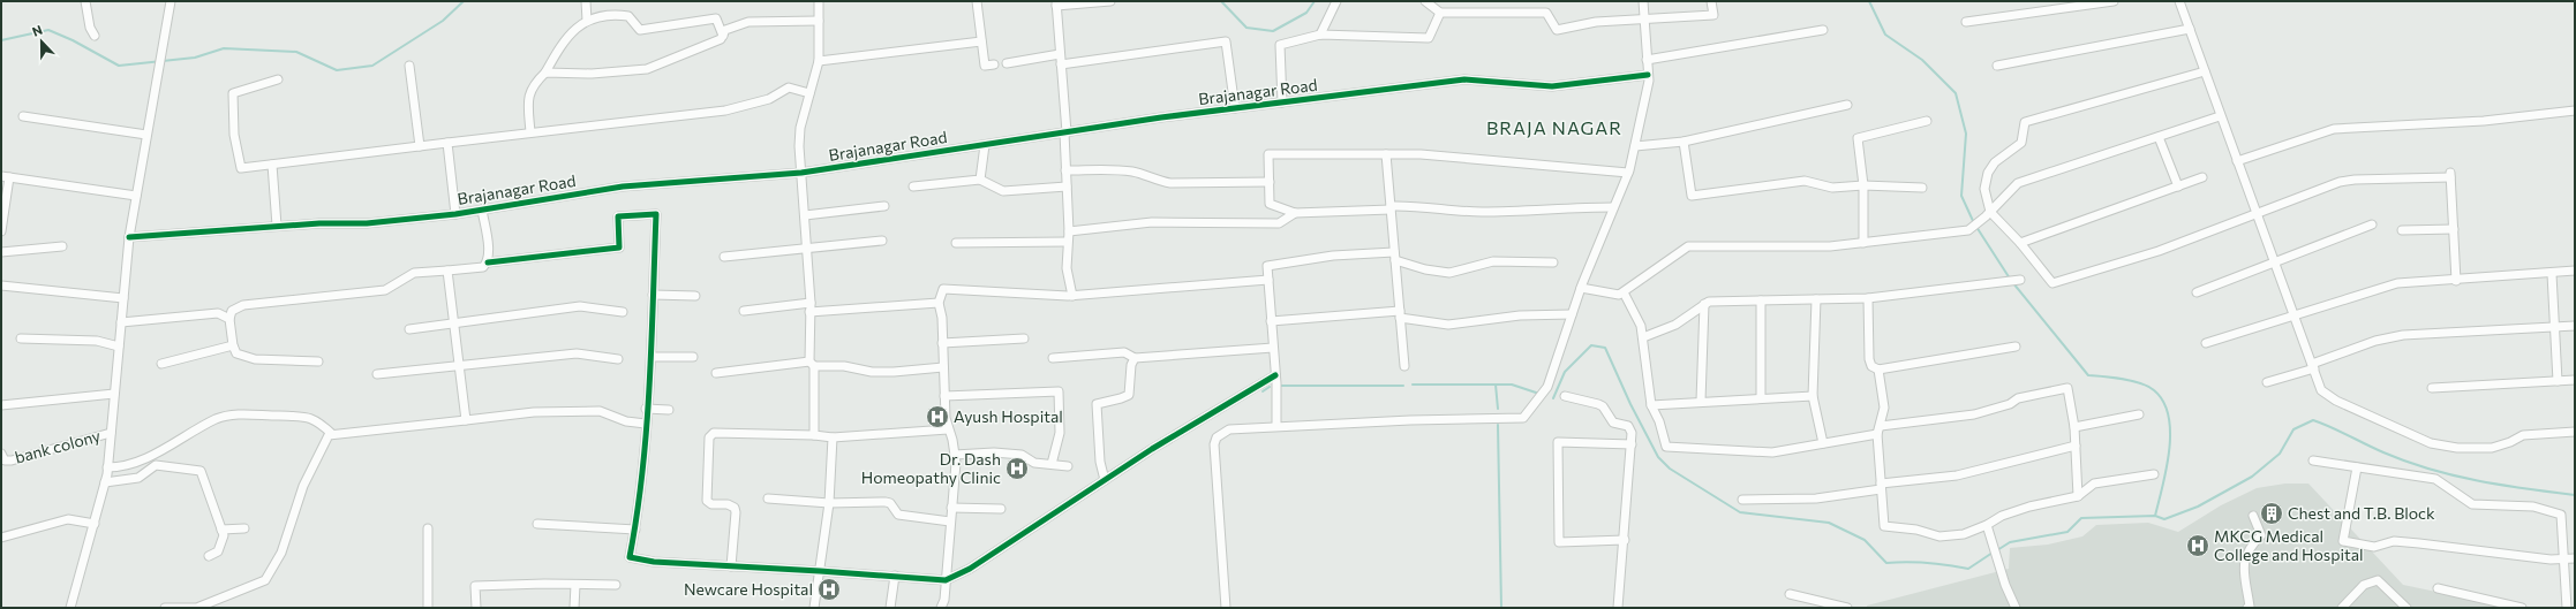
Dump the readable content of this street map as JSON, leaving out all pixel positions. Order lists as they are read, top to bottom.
{
  "streets": {
    "street": ["Brajanagar Road", "bank colony"]
  },
  "districts": ["BRAJA NAGAR"],
  "places": {
    "hospital": [
      "Ayush Hospital",
      "Dr. Dash Homeopathy Clinic",
      "MKCG Medical College and Hospital",
      "Newcare Hospital"
    ],
    "building": ["Chest and T.B. Block"]
  },
  "north": "top"
}
